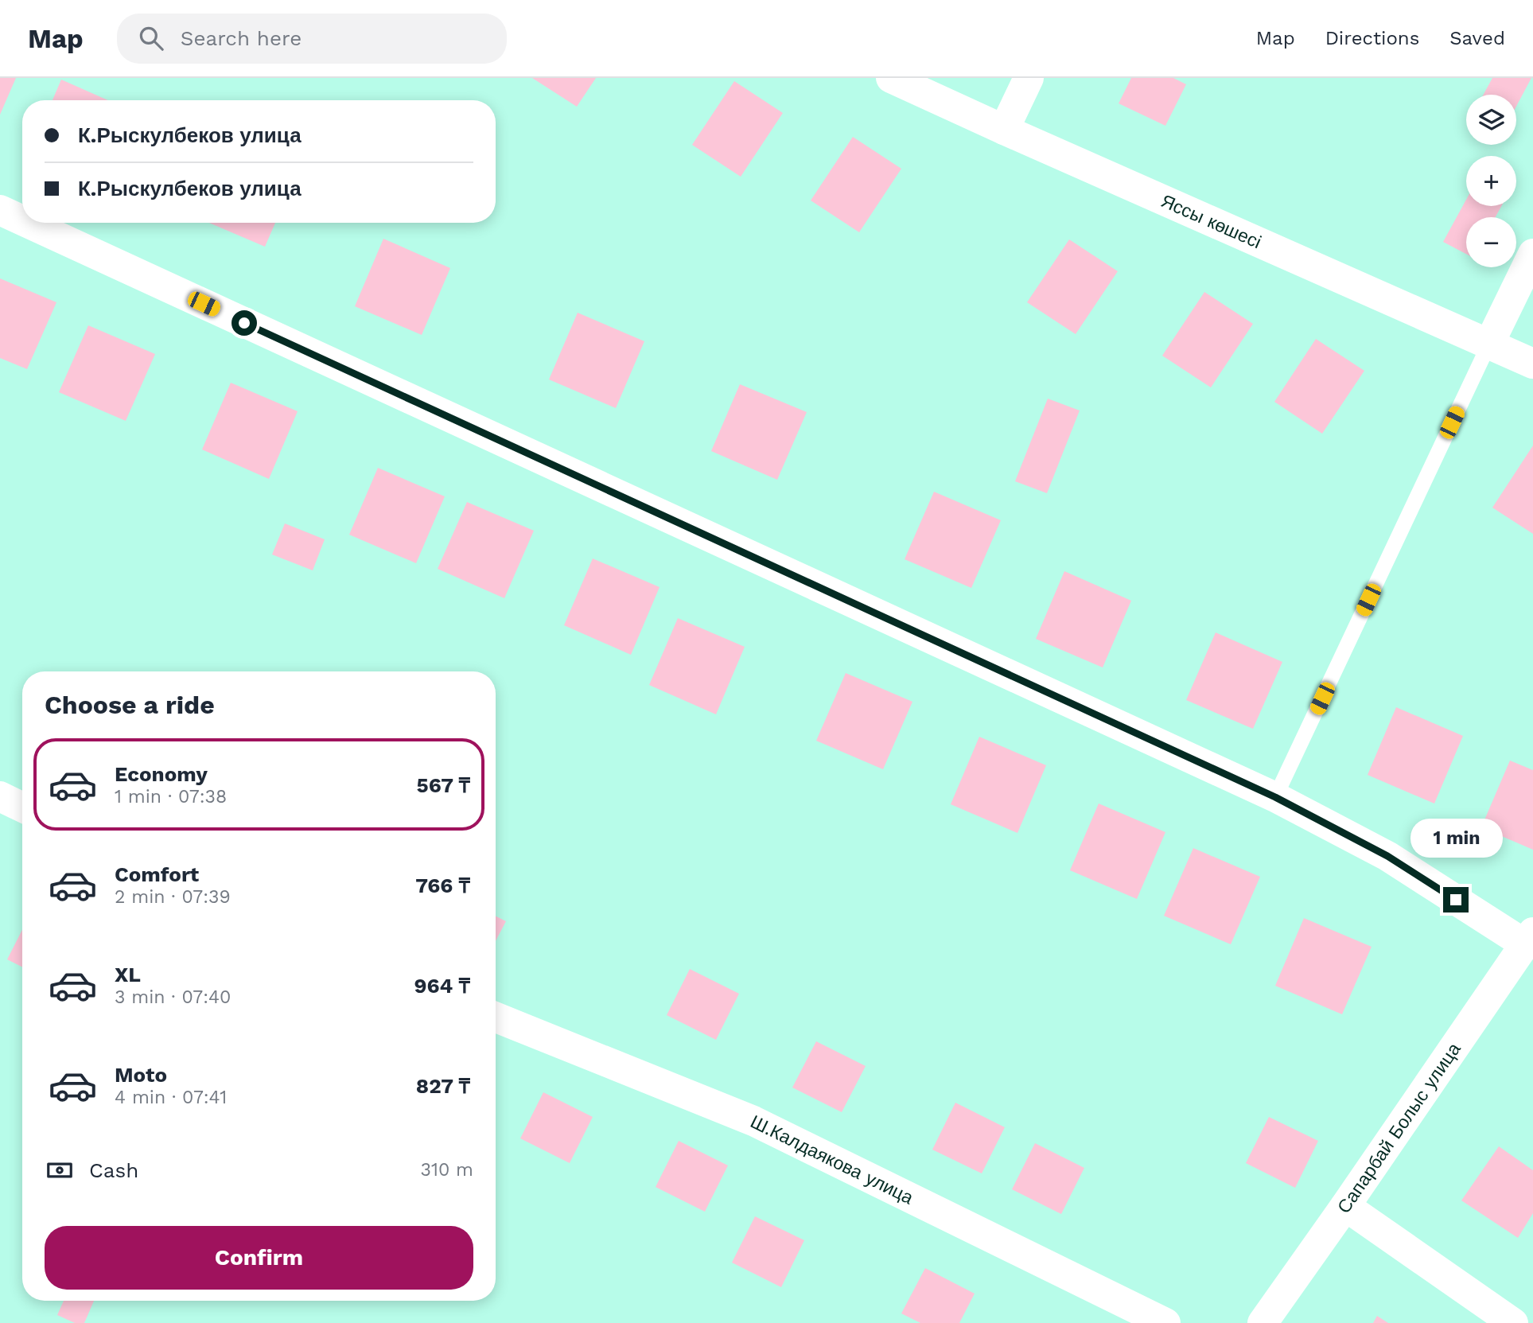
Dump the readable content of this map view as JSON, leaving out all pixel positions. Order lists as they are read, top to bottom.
{
  "streets": {
    "street": ["Яссы көшесі", "Сапарбай Болыс улица", "Ш.Калдаякова улица"]
  },
  "page": {
    "header": "Map",
    "search": "Search here",
    "nav": ["Map", "Directions", "Saved"],
    "map_buttons": ["+", "−"],
    "banner": ["К.Рыскулбеков улица", "К.Рыскулбеков улица"],
    "heading": "Choose a ride",
    "list": [
      {
        "name": "Economy",
        "note": "1 min · 07:38",
        "value": "567 ₸"
      },
      {
        "name": "Comfort",
        "note": "2 min · 07:39",
        "value": "766 ₸"
      },
      {
        "name": "XL",
        "note": "3 min · 07:40",
        "value": "964 ₸"
      },
      {
        "name": "Moto",
        "note": "4 min · 07:41",
        "value": "827 ₸"
      }
    ],
    "bubble": "1 min",
    "pay": ["Cash", "310 m"],
    "buttons": "Confirm"
  }
}
